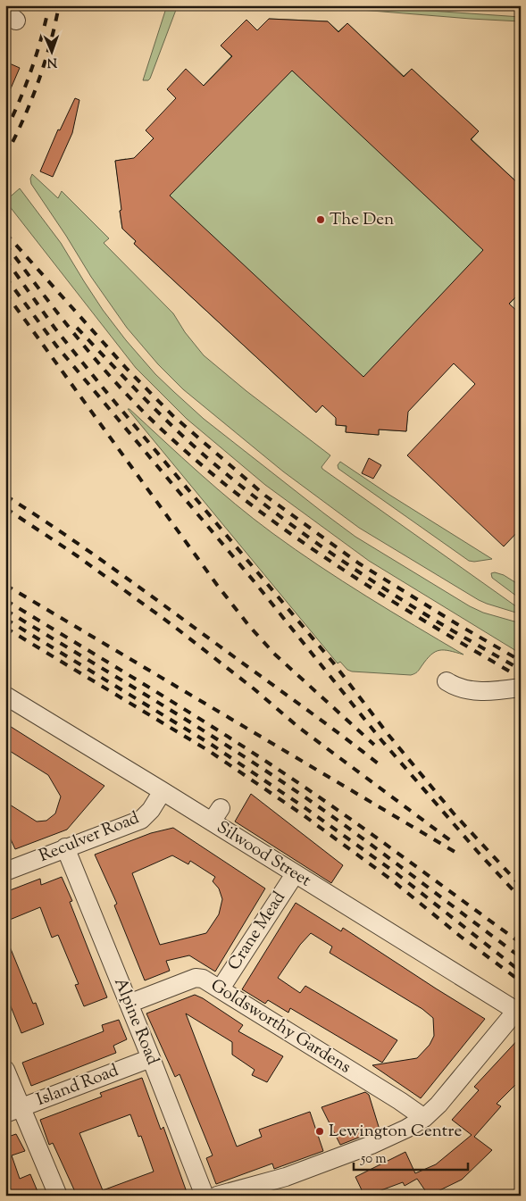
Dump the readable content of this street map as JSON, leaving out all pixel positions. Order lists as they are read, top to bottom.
{
  "streets": {
    "street": [
      "Reculver Road",
      "Silwood Street",
      "Crane Mead",
      "Alpine Road",
      "Goldsworthy Gardens",
      "Island Road"
    ]
  },
  "crossings": [
    ["Reculver Road", "Silwood Street"],
    ["Reculver Road", "Alpine Road"],
    ["Silwood Street", "Crane Mead"],
    ["Crane Mead", "Goldsworthy Gardens"],
    ["Alpine Road", "Goldsworthy Gardens"],
    ["Alpine Road", "Island Road"]
  ],
  "places": ["The Den", "Lewington Centre"],
  "scale_bar": "50 m",
  "north": "bottom"
}
